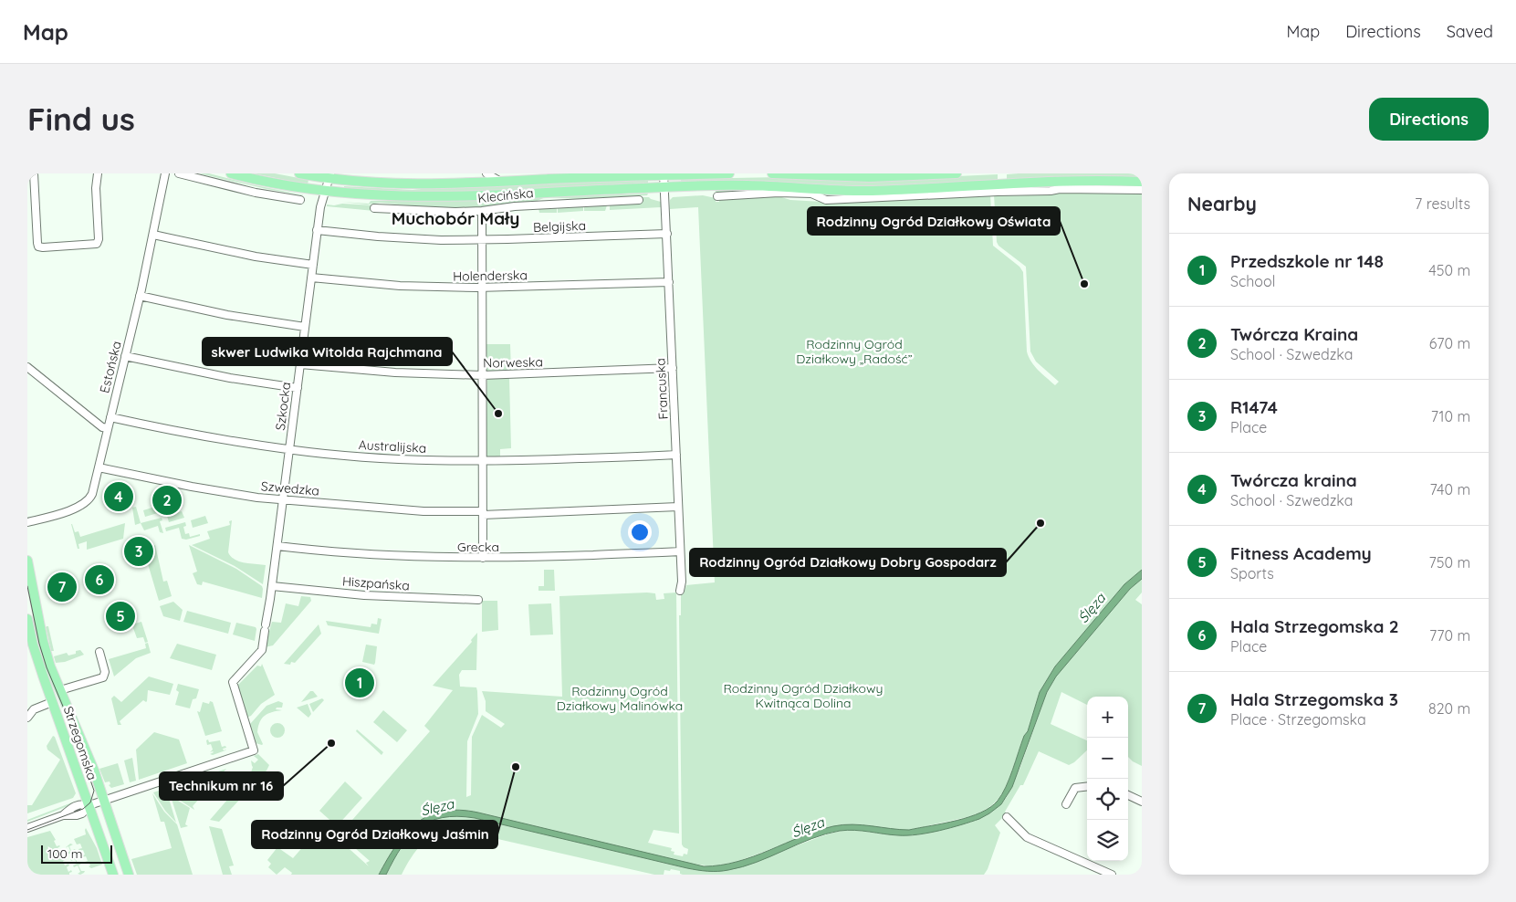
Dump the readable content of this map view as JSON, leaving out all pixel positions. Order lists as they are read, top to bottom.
{
  "streets": {
    "main road": ["Strzegomska"],
    "street": [
      "Klecińska",
      "Belgijska",
      "Holenderska",
      "Norweska",
      "Estońska",
      "Francuska",
      "Szkocka",
      "Australijska",
      "Szwedzka",
      "Grecka",
      "Hiszpańska"
    ]
  },
  "crossings": [
    ["Belgijska", "Francuska"],
    ["Belgijska", "Szkocka"],
    ["Holenderska", "Francuska"],
    ["Holenderska", "Szkocka"],
    ["Norweska", "Francuska"],
    ["Norweska", "Szkocka"],
    ["Estońska", "Australijska"],
    ["Estońska", "Szwedzka"],
    ["Francuska", "Australijska"],
    ["Francuska", "Szwedzka"],
    ["Francuska", "Grecka"],
    ["Szkocka", "Australijska"],
    ["Szkocka", "Szwedzka"],
    ["Szkocka", "Grecka"],
    ["Szkocka", "Hiszpańska"],
    ["Szkocka", "Strzegomska"]
  ],
  "districts": ["Muchobór Mały"],
  "water": ["Ślęza"],
  "parks": ["Rodzinny Ogród Działkowy „Radość”", "Rodzinny Ogród Działkowy Kwitnąca Dolina", "Rodzinny Ogród Działkowy Malinówka"],
  "places": [
    "Rodzinny Ogród Działkowy Oświata",
    "skwer Ludwika Witolda Rajchmana",
    "Rodzinny Ogród Działkowy Dobry Gospodarz",
    "Technikum nr 16",
    "Rodzinny Ogród Działkowy Jaśmin"
  ],
  "scale_bar": "100 m",
  "page": {
    "header": "Map",
    "nav": ["Map", "Directions", "Saved"],
    "buttons": "Directions",
    "title": "Find us",
    "heading": ["Nearby", "7 results"],
    "list": [
      {
        "mark": "1",
        "name": "Przedszkole nr 148",
        "note": "School",
        "value": "450 m"
      },
      {
        "mark": "2",
        "name": "Twórcza Kraina",
        "note": "School · Szwedzka",
        "value": "670 m"
      },
      {
        "mark": "3",
        "name": "R1474",
        "note": "Place",
        "value": "710 m"
      },
      {
        "mark": "4",
        "name": "Twórcza kraina",
        "note": "School · Szwedzka",
        "value": "740 m"
      },
      {
        "mark": "5",
        "name": "Fitness Academy",
        "note": "Sports",
        "value": "750 m"
      },
      {
        "mark": "6",
        "name": "Hala Strzegomska 2",
        "note": "Place",
        "value": "770 m"
      },
      {
        "mark": "7",
        "name": "Hala Strzegomska 3",
        "note": "Place · Strzegomska",
        "value": "820 m"
      }
    ],
    "pins": [
      "4",
      "2",
      "3",
      "6",
      "7",
      "5",
      "1"
    ],
    "map_buttons": ["+", "−"],
    "scale": "100 m"
  }
}
